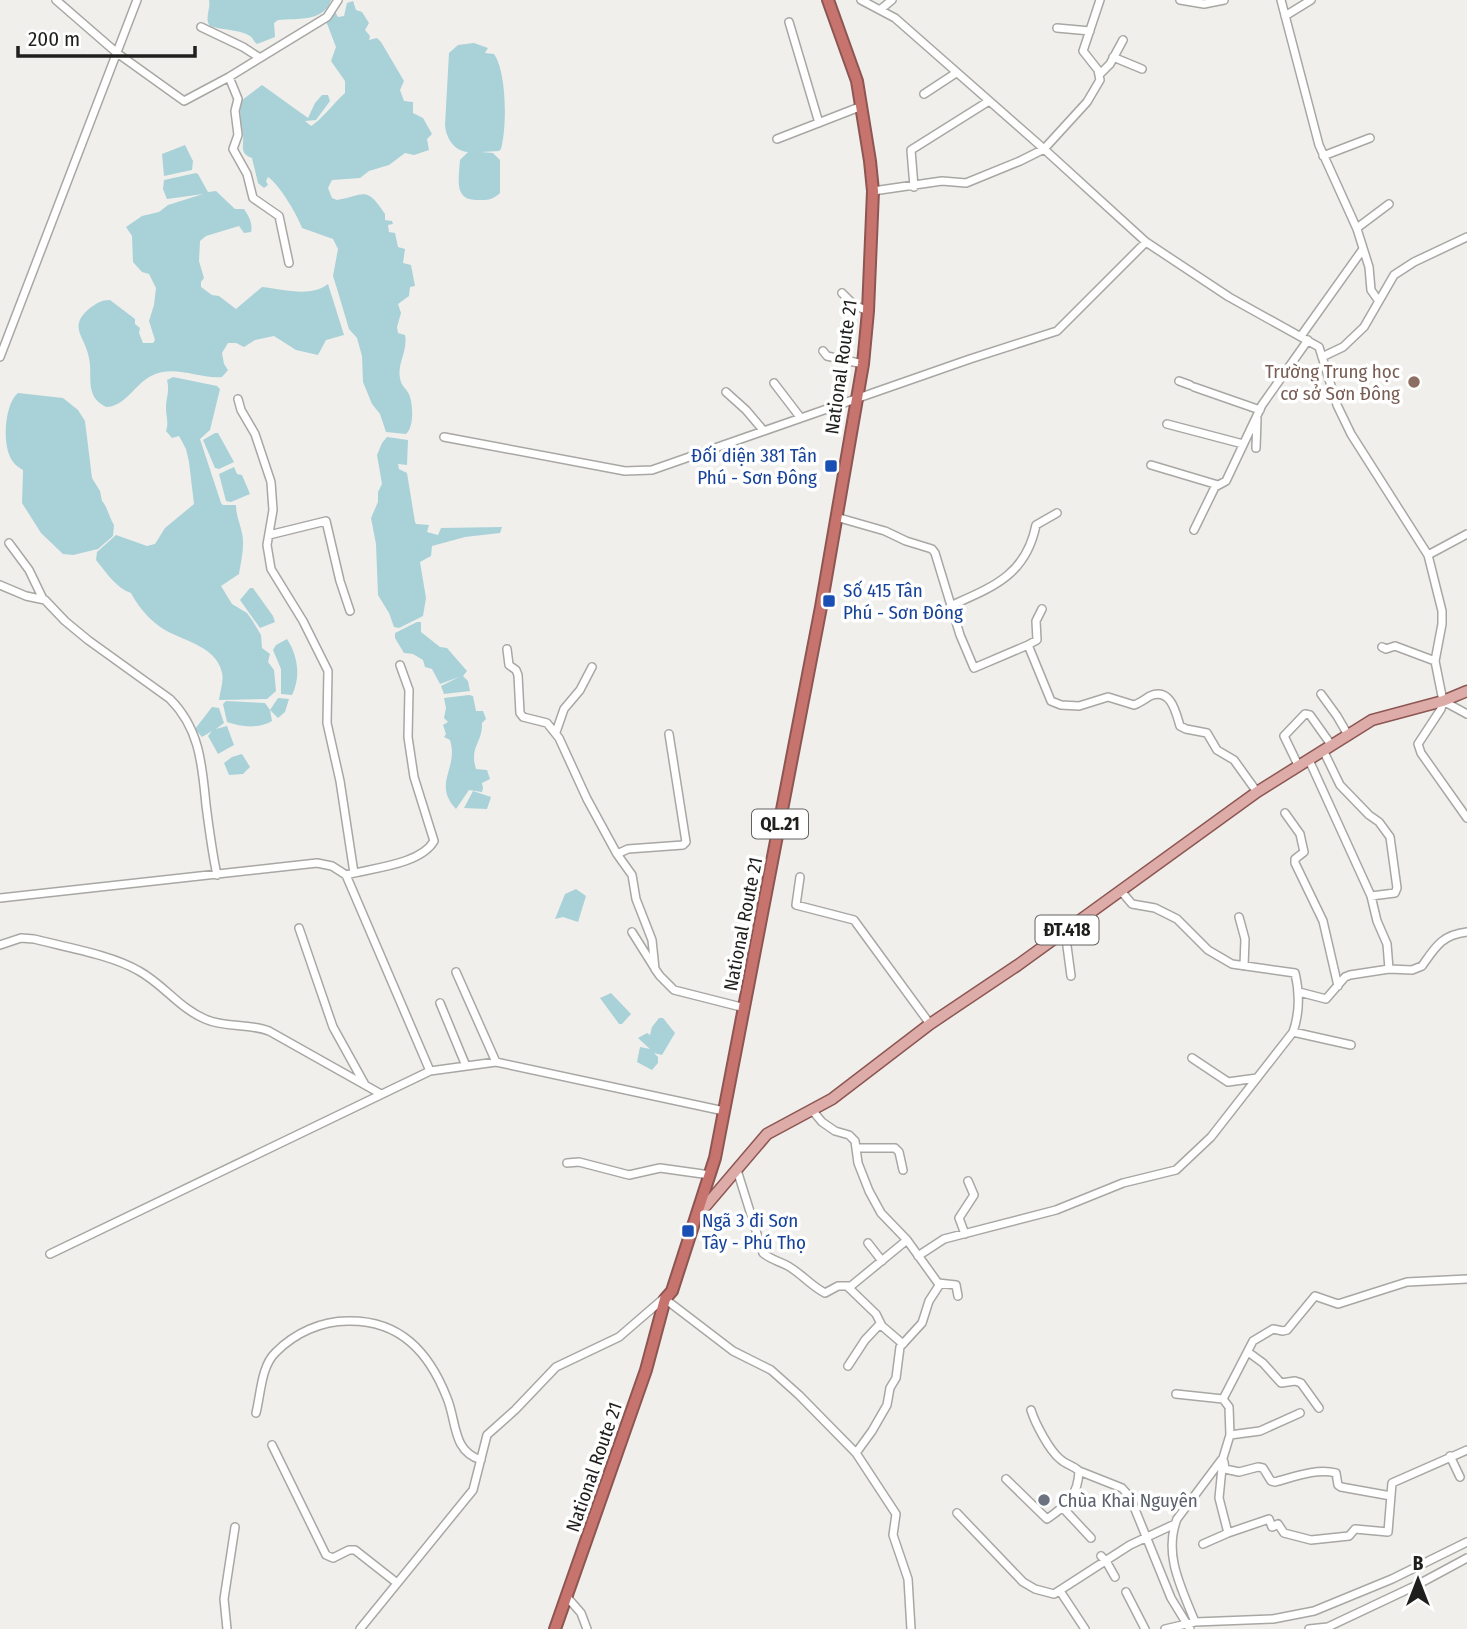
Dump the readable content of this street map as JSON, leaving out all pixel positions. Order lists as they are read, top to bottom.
{
  "streets": {
    "highway": ["National Route 21", "QL.21"],
    "main road": ["ĐT.418"]
  },
  "crossings": [
    ["National Route 21", "ĐT.418"]
  ],
  "places": {
    "other": ["Trường Trung học cơ sở Sơn Đông", "Chùa Khai Nguyên"],
    "transit": ["Đối diện 381 Tân Phú - Sơn Đông", "Số 415 Tân Phú - Sơn Đông", "Ngã 3 đi Sơn Tây - Phú Thọ"]
  },
  "scale_bar": "200 m",
  "north": "top"
}
